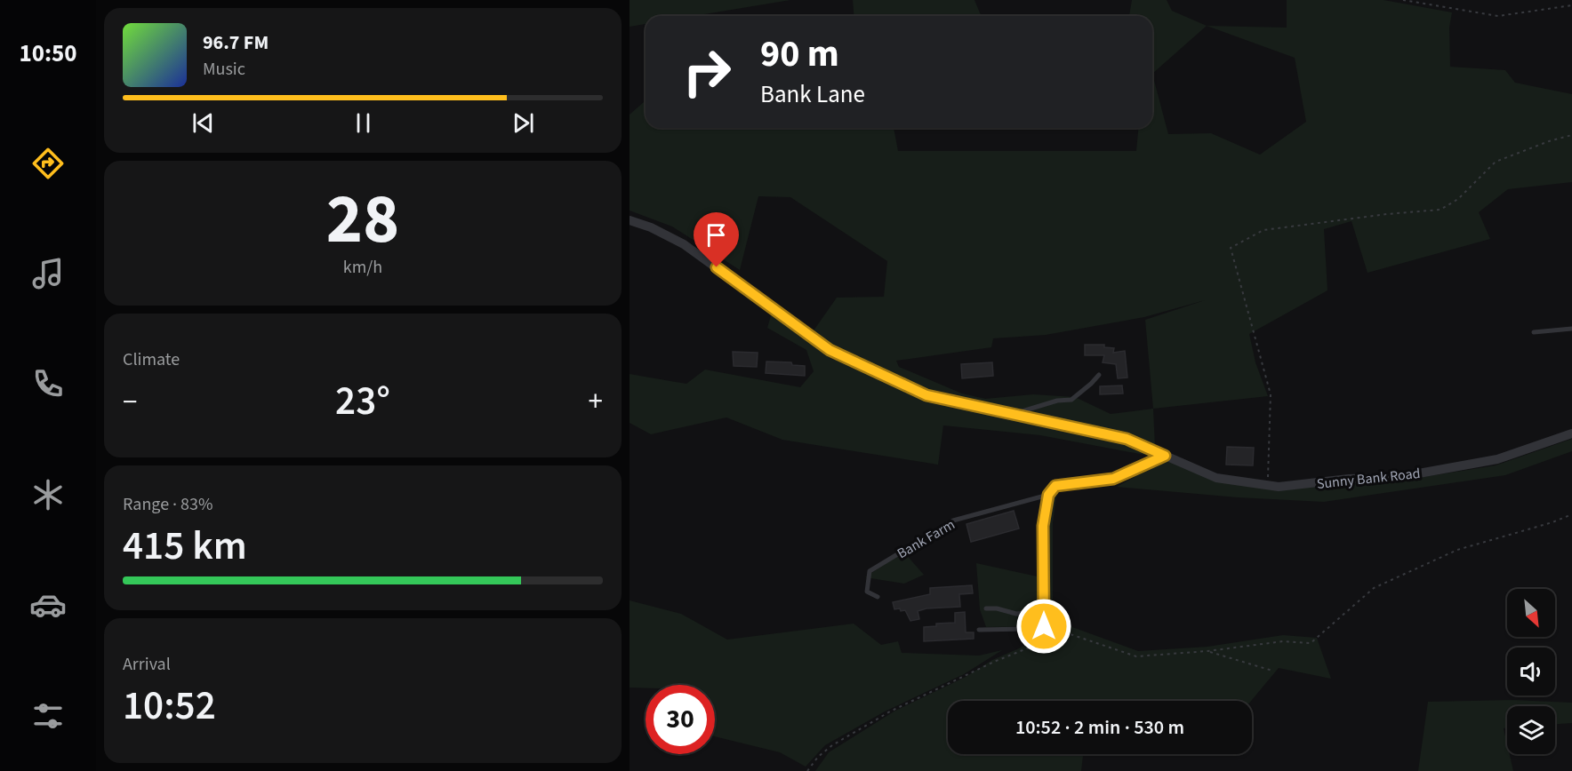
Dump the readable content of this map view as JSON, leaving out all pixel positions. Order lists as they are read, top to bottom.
{
  "streets": {
    "street": ["Sunny Bank Road"],
    "lane": ["Bank Farm"]
  },
  "north": "bottom right",
  "page": {
    "tabs": "10:50",
    "turn": ["90 m", "Bank Lane"],
    "song": ["96.7 FM", "Music"],
    "tile": [
      ["28", "km/h"],
      "Climate",
      ["Range · 83%", "415 km"],
      ["Arrival", "10:52"]
    ],
    "heat": ["−", "23°", "+"],
    "limit": "30",
    "trip": "10:52 · 2 min · 530 m"
  }
}
